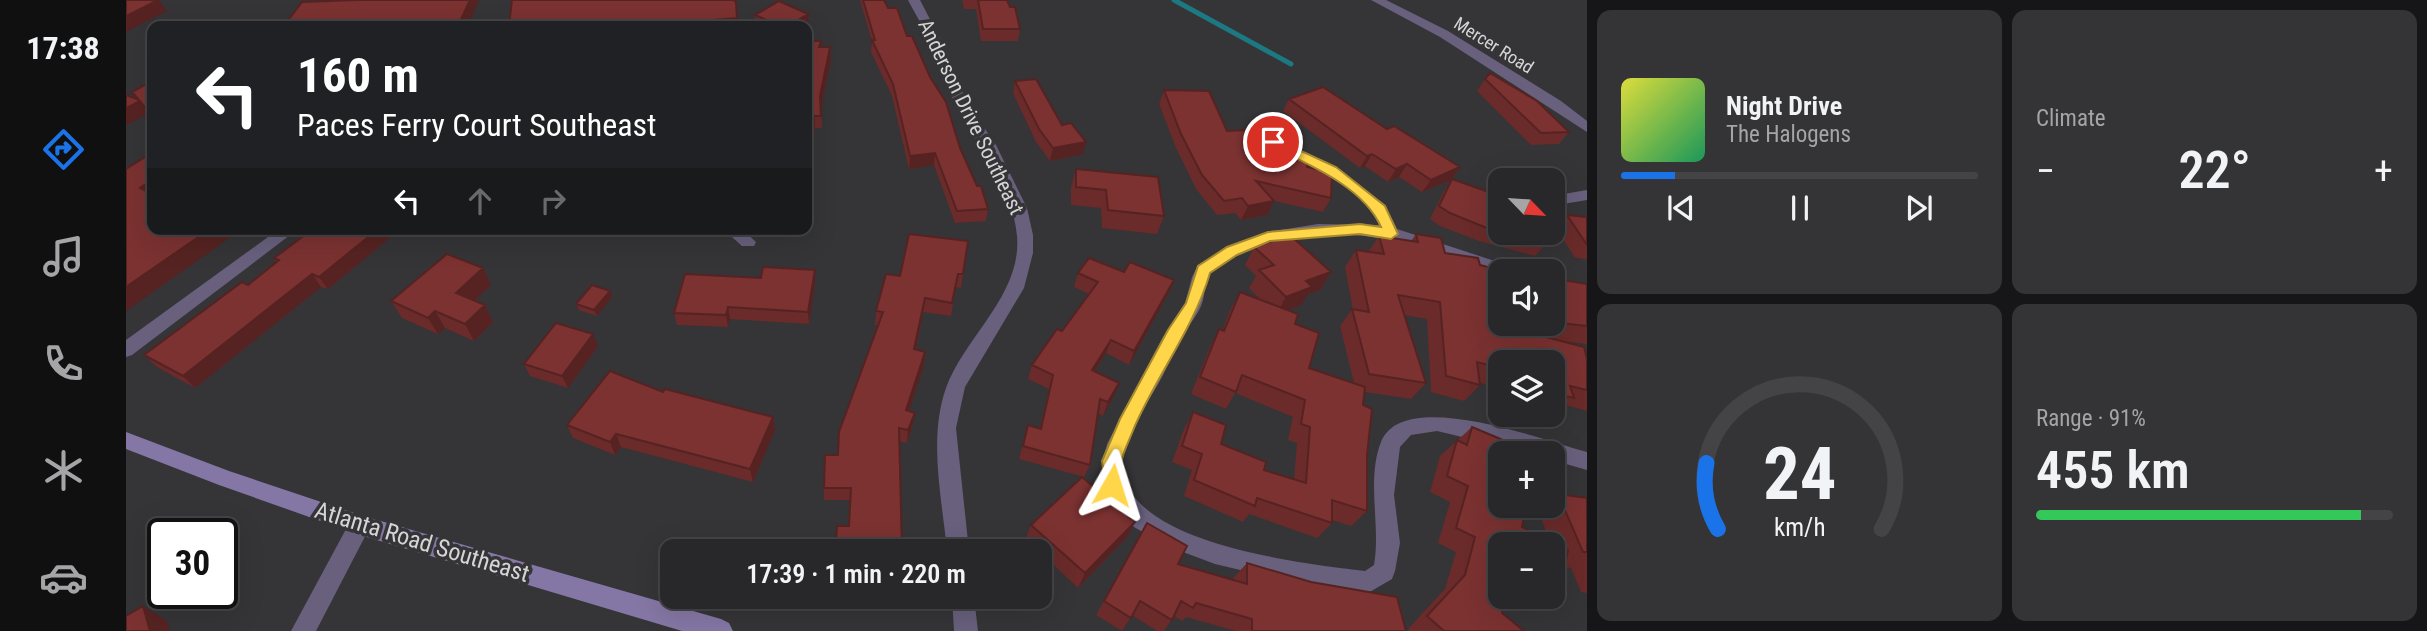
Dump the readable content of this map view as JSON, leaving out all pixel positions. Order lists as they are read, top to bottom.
{
  "streets": {
    "main road": ["Atlanta Road Southeast"],
    "street": ["Mercer Road", "Anderson Drive Southeast"]
  },
  "north": "bottom right",
  "page": {
    "tabs": "17:38",
    "tile": [
      "Climate",
      ["Range · 91%", "455 km"]
    ],
    "turn": ["160 m", "Paces Ferry Court Southeast"],
    "song": ["Night Drive", "The Halogens"],
    "heat": ["−", "22°", "+"],
    "map_buttons": ["+", "−"],
    "limit": "30",
    "trip": "17:39 · 1 min · 220 m",
    "gauge": ["24", "km/h"]
  }
}
